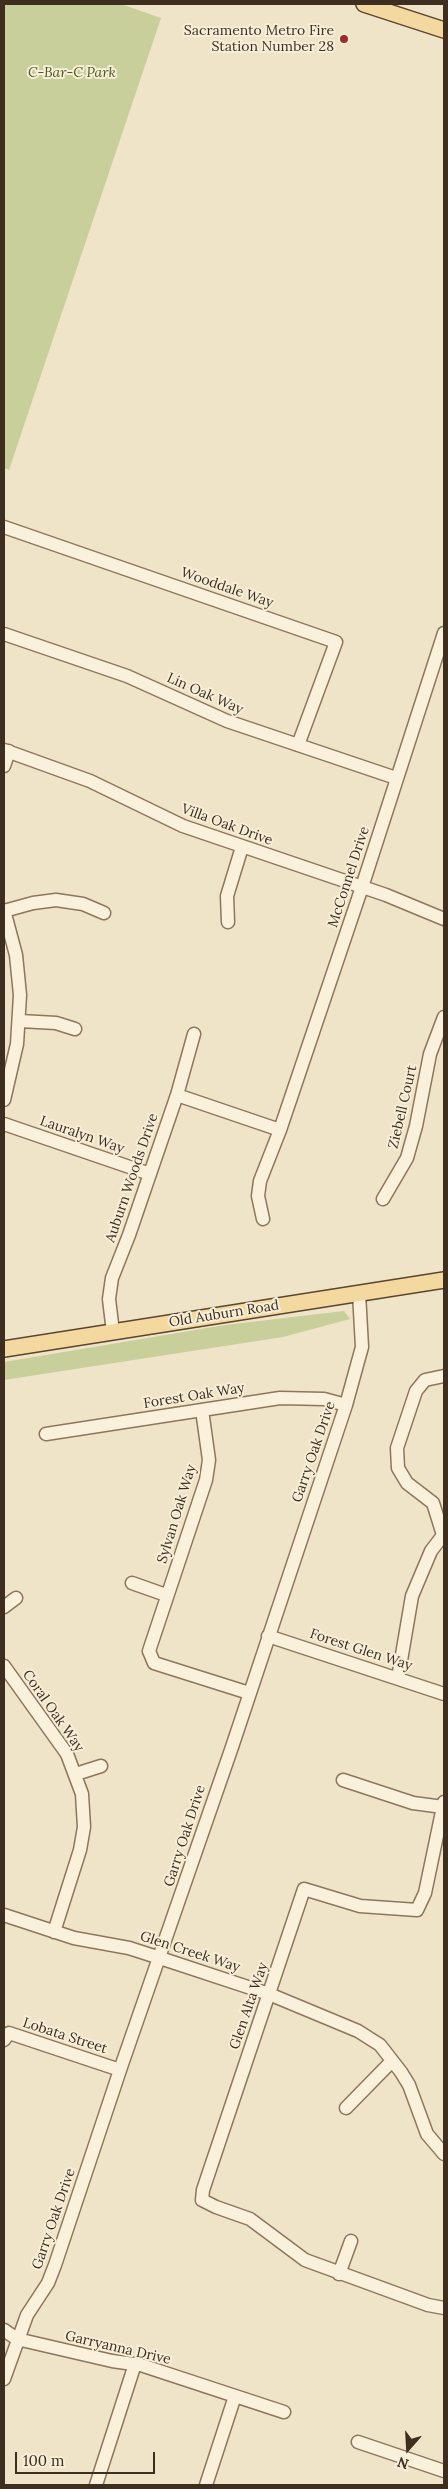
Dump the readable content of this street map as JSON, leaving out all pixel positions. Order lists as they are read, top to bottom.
{
  "streets": {
    "main road": ["Old Auburn Road"],
    "street": [
      "Wooddale Way",
      "Lin Oak Way",
      "Villa Oak Drive",
      "McConnel Drive",
      "Ziebell Court",
      "Lauralyn Way",
      "Auburn Woods Drive",
      "Forest Oak Way",
      "Garry Oak Drive",
      "Sylvan Oak Way",
      "Forest Glen Way",
      "Coral Oak Way",
      "Glen Creek Way",
      "Glen Alta Way",
      "Lobata Street",
      "Garryanna Drive"
    ]
  },
  "crossings": [
    ["Wooddale Way", "Lin Oak Way"],
    ["Lin Oak Way", "McConnel Drive"],
    ["Villa Oak Drive", "McConnel Drive"],
    ["Lauralyn Way", "Auburn Woods Drive"],
    ["Auburn Woods Drive", "Old Auburn Road"],
    ["Old Auburn Road", "Garry Oak Drive"],
    ["Forest Oak Way", "Garry Oak Drive"],
    ["Forest Oak Way", "Sylvan Oak Way"],
    ["Garry Oak Drive", "Sylvan Oak Way"],
    ["Garry Oak Drive", "Forest Glen Way"],
    ["Garry Oak Drive", "Glen Creek Way"],
    ["Garry Oak Drive", "Lobata Street"],
    ["Garry Oak Drive", "Garryanna Drive"],
    ["Coral Oak Way", "Glen Creek Way"],
    ["Glen Creek Way", "Glen Alta Way"]
  ],
  "parks": ["C-Bar-C Park"],
  "places": ["Sacramento Metro Fire Station Number 28"],
  "scale_bar": "100 m",
  "north": "bottom"
}
